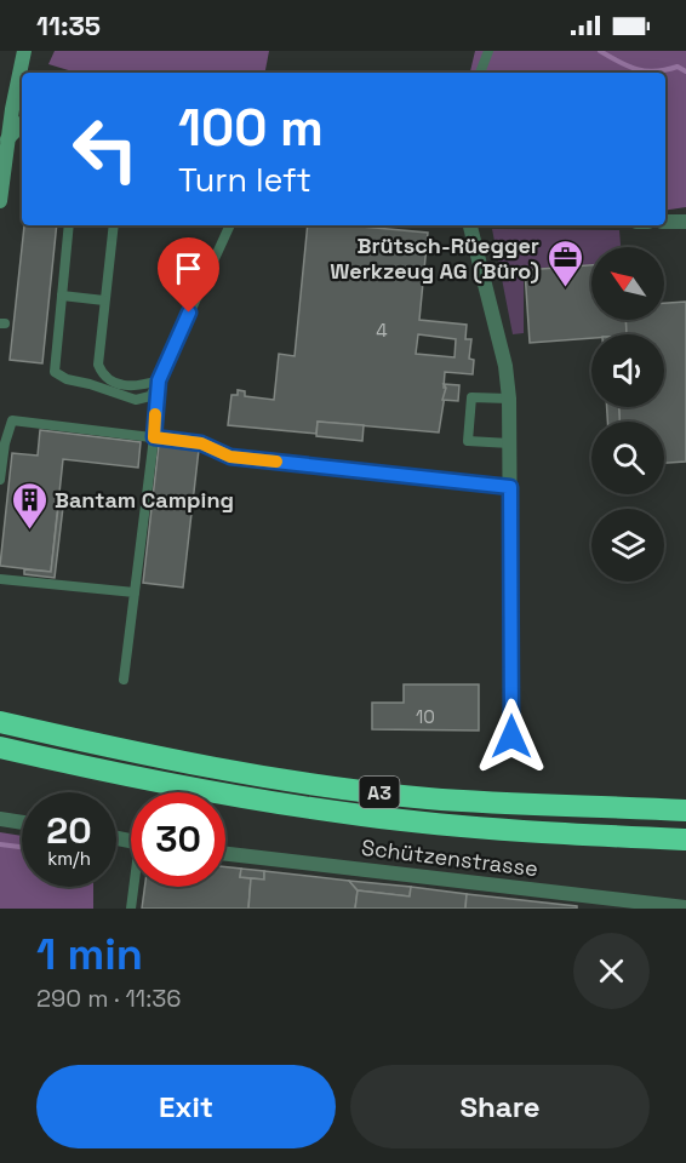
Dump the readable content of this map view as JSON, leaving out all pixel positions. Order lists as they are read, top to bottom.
{
  "streets": {
    "highway": ["A3"],
    "street": ["Schützenstrasse"]
  },
  "places": {
    "office": ["Brütsch-Rüegger Werkzeug AG (Büro)"],
    "building": ["Bantam Camping"]
  },
  "house_numbers": ["4", "10"],
  "north": "top left",
  "page": {
    "status": "11:35",
    "turn": ["100 m", "Turn left"],
    "speed": "20 km/h",
    "limit": "30",
    "heading": ["1 min", "290 m · 11:36"],
    "buttons": ["Exit", "Share"]
  }
}
